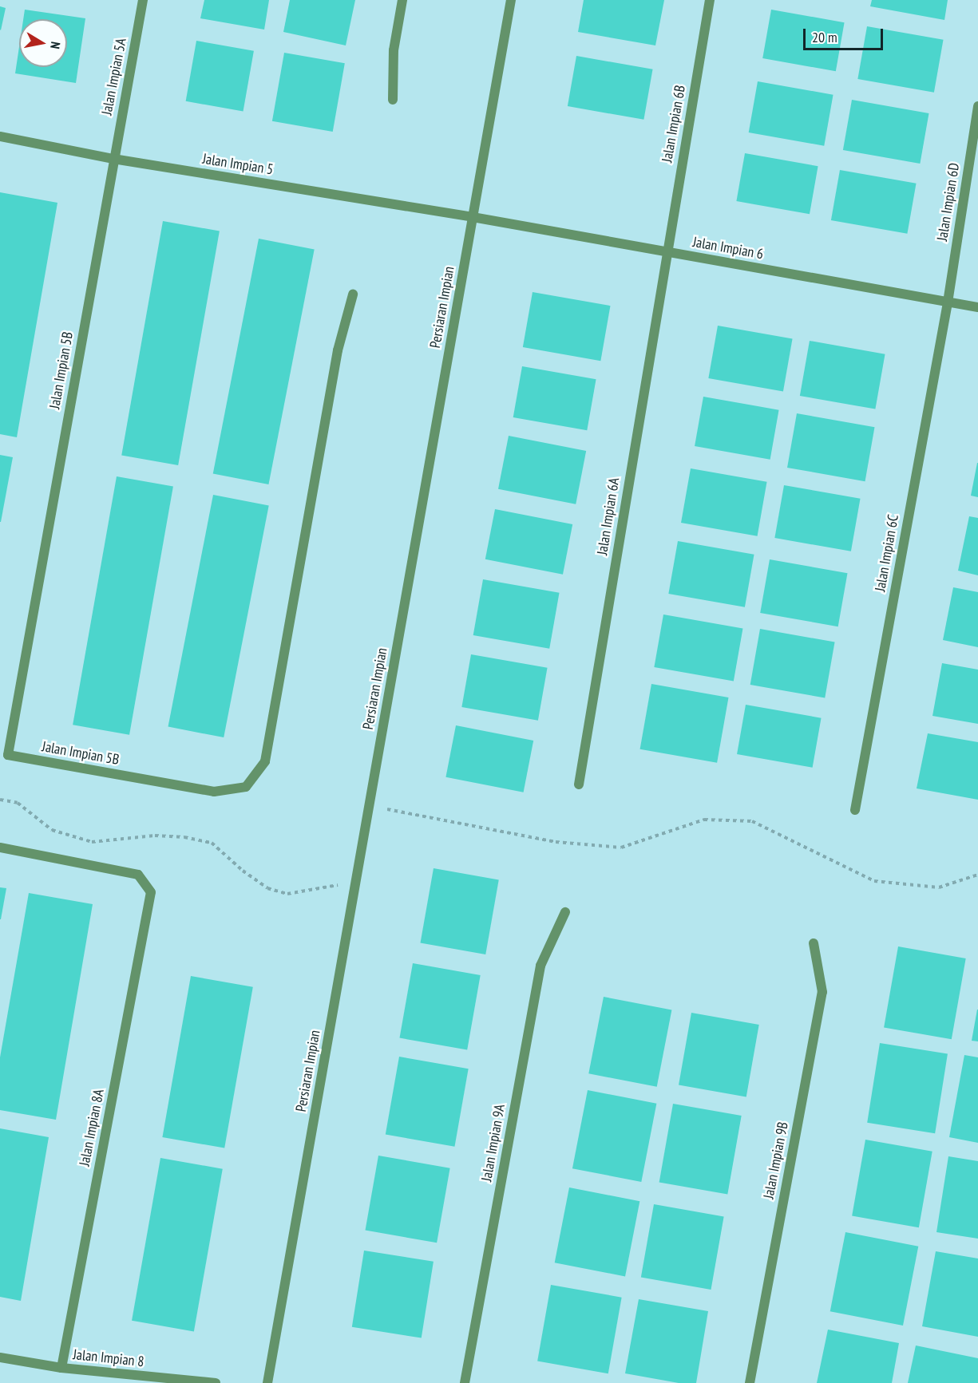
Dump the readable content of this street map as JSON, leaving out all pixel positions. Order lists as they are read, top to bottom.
{
  "streets": {
    "street": [
      "Jalan Impian 5A",
      "Jalan Impian 6B",
      "Jalan Impian 5",
      "Jalan Impian 6D",
      "Jalan Impian 6",
      "Persiaran Impian",
      "Jalan Impian 5B",
      "Jalan Impian 6A",
      "Jalan Impian 6C",
      "Jalan Impian 8A",
      "Jalan Impian 9A",
      "Jalan Impian 9B",
      "Jalan Impian 8"
    ]
  },
  "crossings": [
    ["Jalan Impian 5A", "Jalan Impian 5"],
    ["Jalan Impian 5A", "Jalan Impian 5B"],
    ["Jalan Impian 6B", "Jalan Impian 6"],
    ["Jalan Impian 6B", "Jalan Impian 6A"],
    ["Jalan Impian 5", "Jalan Impian 6"],
    ["Jalan Impian 5", "Persiaran Impian"],
    ["Jalan Impian 5", "Jalan Impian 5B"],
    ["Jalan Impian 6D", "Jalan Impian 6"],
    ["Jalan Impian 6D", "Jalan Impian 6C"],
    ["Jalan Impian 6", "Persiaran Impian"],
    ["Jalan Impian 6", "Jalan Impian 6A"],
    ["Jalan Impian 6", "Jalan Impian 6C"],
    ["Jalan Impian 8A", "Jalan Impian 8"]
  ],
  "scale_bar": "20 m",
  "north": "right"
}
